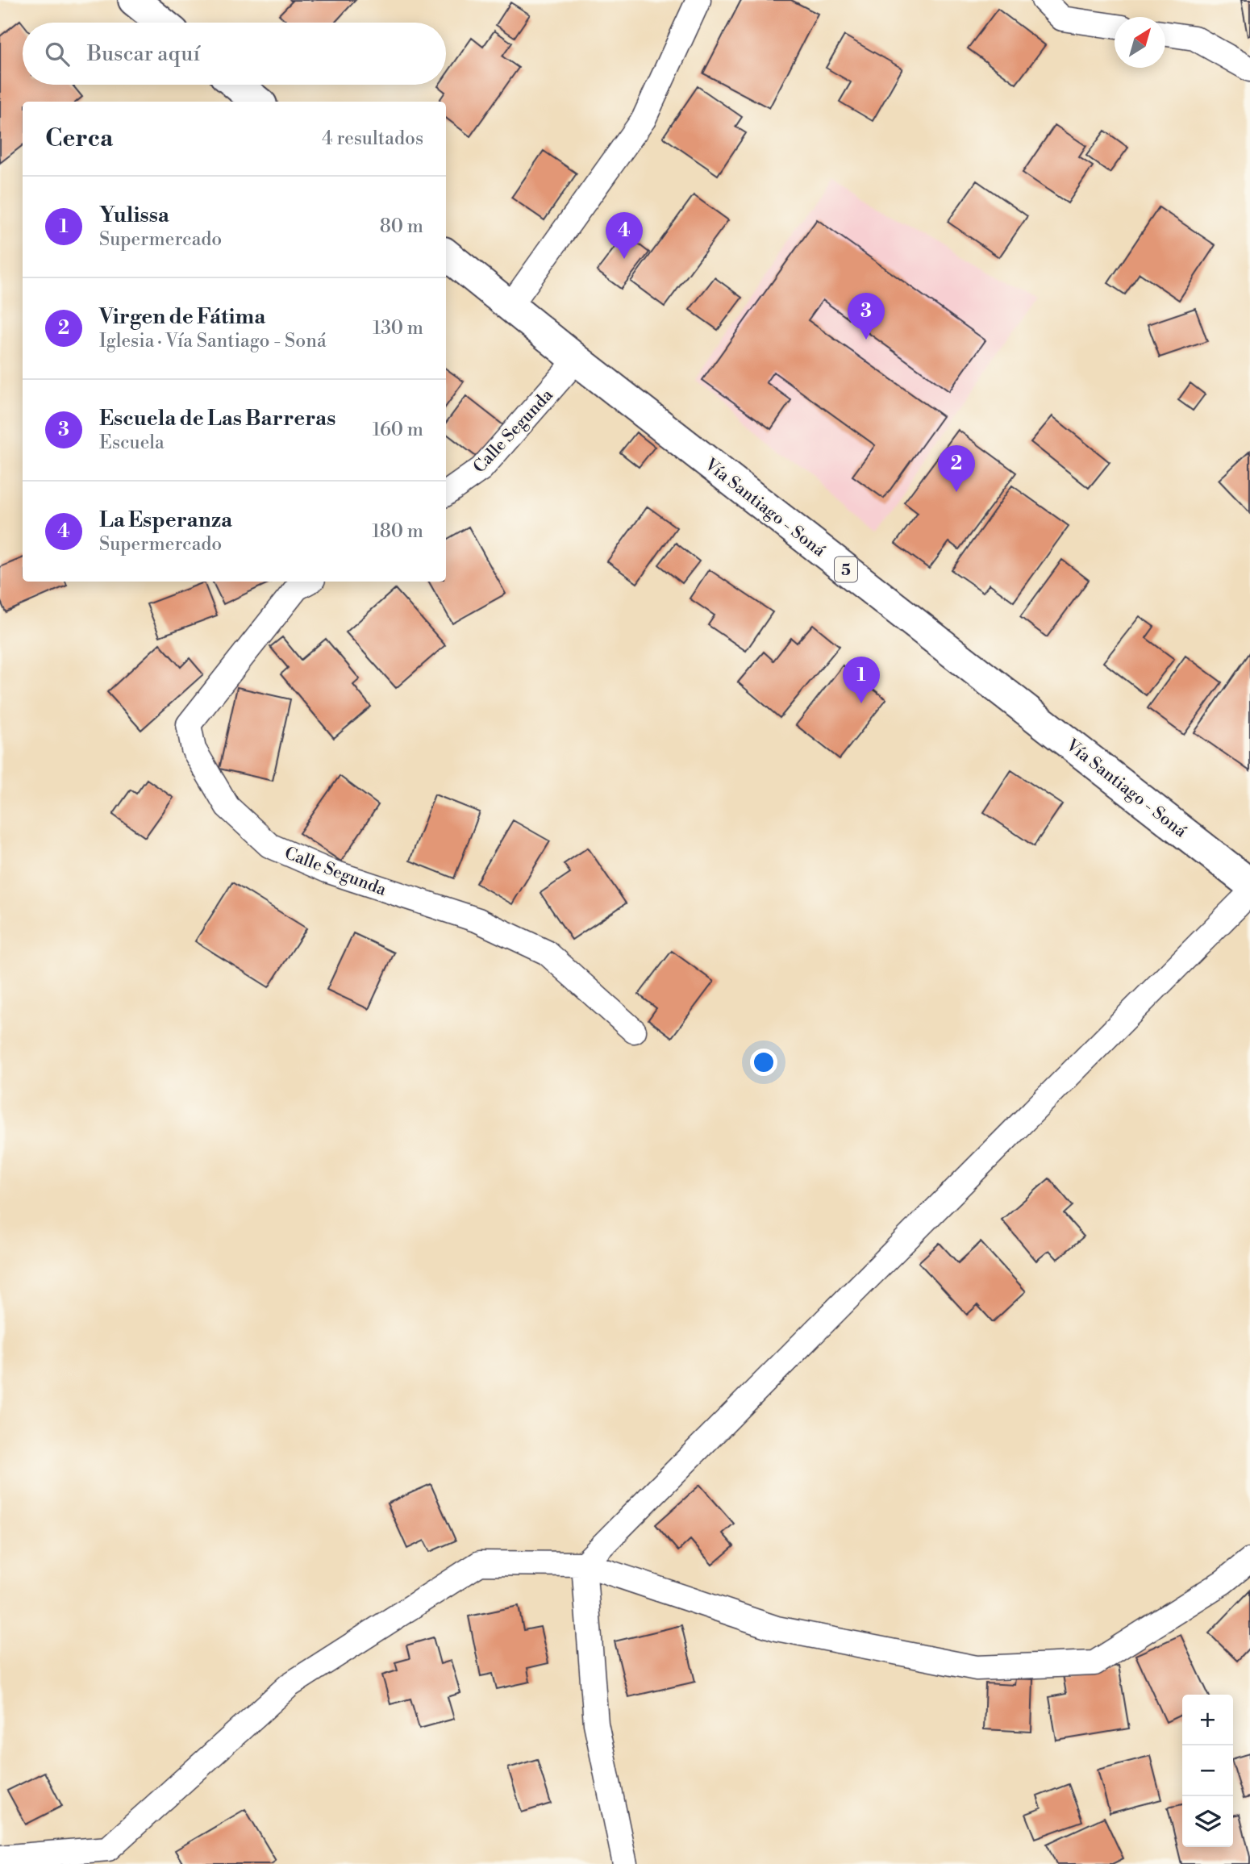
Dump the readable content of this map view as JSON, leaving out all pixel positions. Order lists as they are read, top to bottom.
{
  "streets": {
    "main road": ["Vía Santiago - Soná", "5"],
    "street": ["Calle Segunda"]
  },
  "crossings": [
    ["Calle Segunda", "Vía Santiago - Soná"]
  ],
  "north": "top right",
  "page": {
    "search": "Buscar aquí",
    "heading": ["Cerca", "4 resultados"],
    "list": [
      {
        "mark": "1",
        "name": "Yulissa",
        "note": "Supermercado",
        "value": "80 m"
      },
      {
        "mark": "2",
        "name": "Virgen de Fátima",
        "note": "Iglesia · Vía Santiago - Soná",
        "value": "130 m"
      },
      {
        "mark": "3",
        "name": "Escuela de Las Barreras",
        "note": "Escuela",
        "value": "160 m"
      },
      {
        "mark": "4",
        "name": "La Esperanza",
        "note": "Supermercado",
        "value": "180 m"
      }
    ],
    "pins": [
      "4",
      "3",
      "2",
      "1"
    ],
    "map_buttons": ["+", "−"]
  }
}
